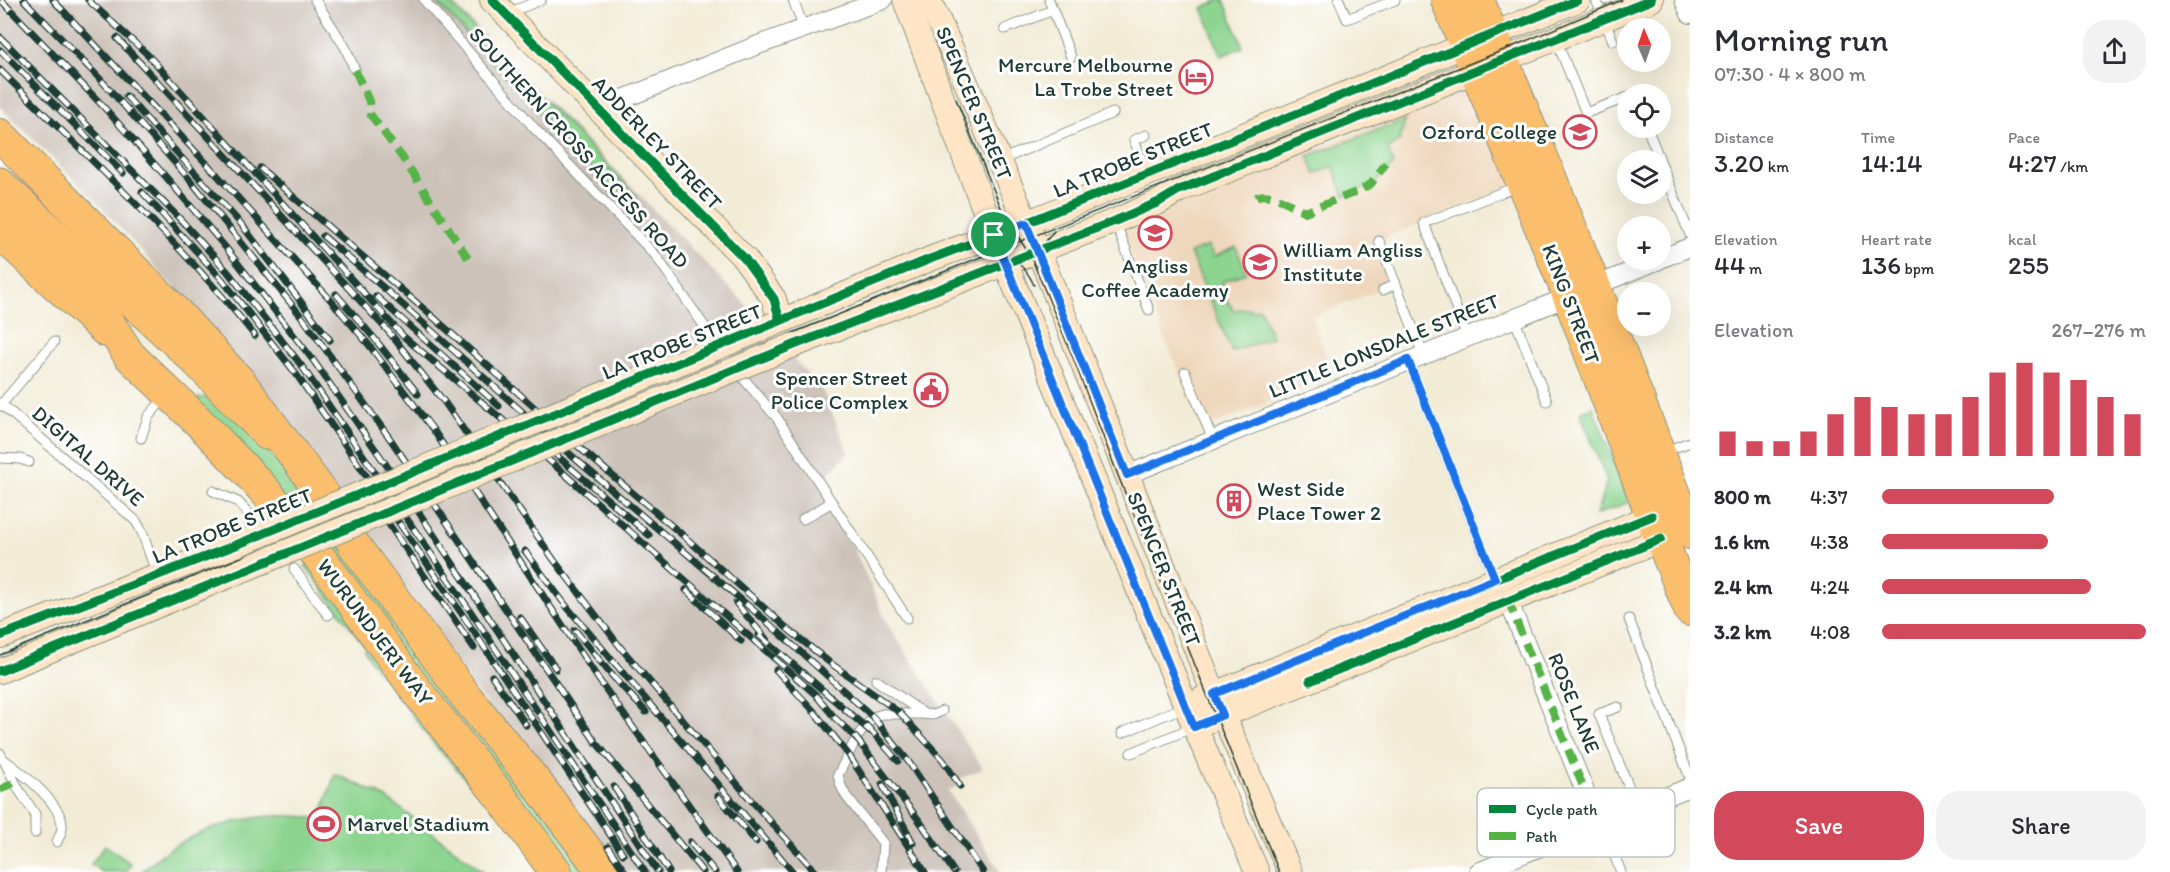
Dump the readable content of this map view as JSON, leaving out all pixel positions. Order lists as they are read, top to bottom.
{
  "streets": {
    "highway": ["KING STREET", "WURUNDJERI WAY"],
    "street": [
      "SPENCER STREET",
      "ADDERLEY STREET",
      "LA TROBE STREET",
      "LITTLE LONSDALE STREET",
      "ROSE LANE"
    ],
    "lane": ["SOUTHERN CROSS ACCESS ROAD", "DIGITAL DRIVE"]
  },
  "crossings": [
    ["SPENCER STREET", "LA TROBE STREET"],
    ["SPENCER STREET", "LITTLE LONSDALE STREET"],
    ["ADDERLEY STREET", "LA TROBE STREET"],
    ["LA TROBE STREET", "KING STREET"],
    ["LA TROBE STREET", "DIGITAL DRIVE"],
    ["KING STREET", "LITTLE LONSDALE STREET"]
  ],
  "places": {
    "hotel": ["Mercure Melbourne La Trobe Street"],
    "school or university": ["Ozford College", "Angliss Coffee Academy", "William Angliss Institute"],
    "public building": ["Spencer Street Police Complex"],
    "building": ["West Side Place Tower 2"],
    "sports": ["Marvel Stadium"]
  },
  "legend": ["Cycle path", "Path"],
  "north": "top",
  "page": {
    "heading": ["Morning run", "07:30 · 4 × 800 m"],
    "map_buttons": ["+", "−"],
    "stats": [
      ["Distance", "3.20 km"],
      ["Time", "14:14"],
      ["Pace", "4:27 /km"],
      ["Elevation", "44 m"],
      ["Heart rate", "136 bpm"],
      ["kcal", "255"]
    ],
    "chart": ["Elevation", "267–276 m"],
    "list": [
      {
        "name": "800 m",
        "note": "4:37"
      },
      {
        "name": "1.6 km",
        "note": "4:38"
      },
      {
        "name": "2.4 km",
        "note": "4:24"
      },
      {
        "name": "3.2 km",
        "note": "4:08"
      }
    ],
    "buttons": ["Save", "Share"]
  }
}
